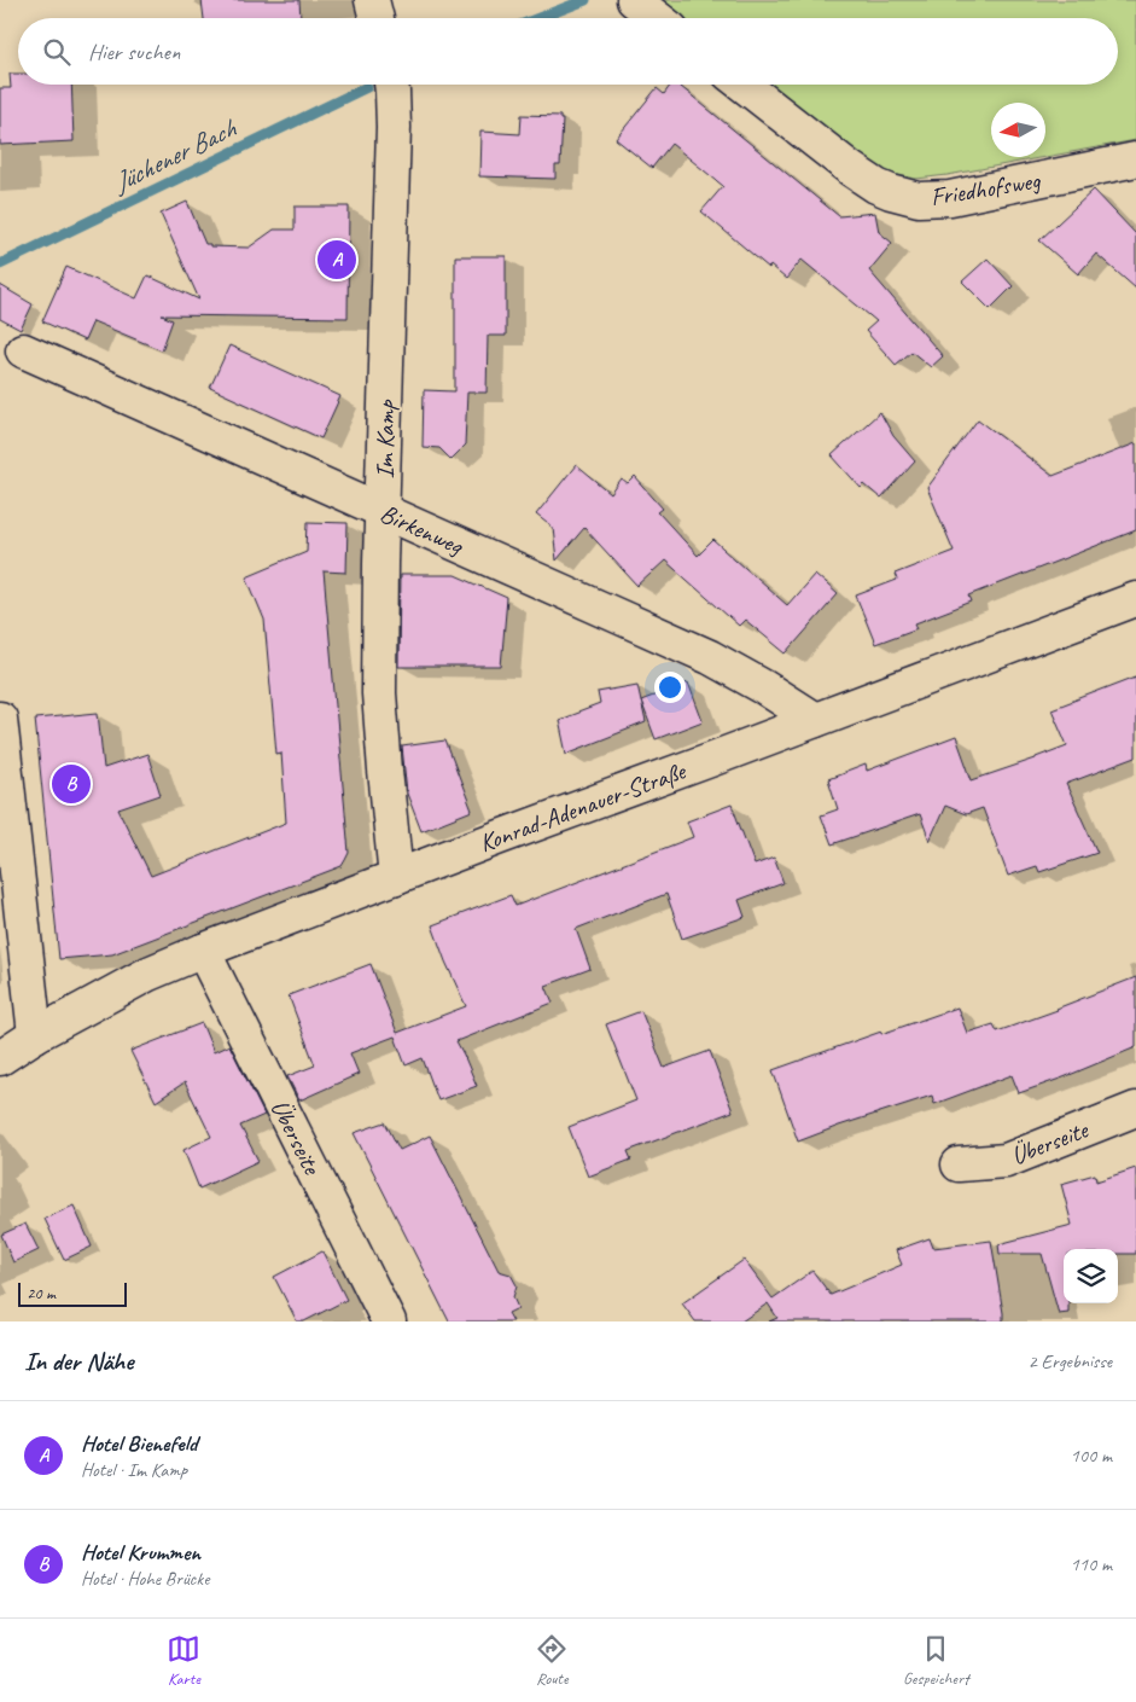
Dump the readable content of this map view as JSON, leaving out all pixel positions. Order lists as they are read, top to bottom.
{
  "streets": {
    "street": [
      "Friedhofsweg",
      "Im Kamp",
      "Birkenweg",
      "Konrad-Adenauer-Straße",
      "Überseite"
    ]
  },
  "crossings": [
    ["Im Kamp", "Birkenweg"],
    ["Im Kamp", "Konrad-Adenauer-Straße"],
    ["Birkenweg", "Konrad-Adenauer-Straße"],
    ["Konrad-Adenauer-Straße", "Überseite"]
  ],
  "water": ["Jüchener Bach"],
  "scale_bar": "20 m",
  "north": "left",
  "page": {
    "search": "Hier suchen",
    "pins": ["A", "B"],
    "scale": "20 m",
    "heading": ["In der Nähe", "2 Ergebnisse"],
    "list": [
      {
        "mark": "A",
        "name": "Hotel Bienefeld",
        "note": "Hotel · Im Kamp",
        "value": "100 m"
      },
      {
        "mark": "B",
        "name": "Hotel Krummen",
        "note": "Hotel · Hohe Brücke",
        "value": "110 m"
      }
    ],
    "nav": ["Karte", "Route", "Gespeichert"]
  }
}
